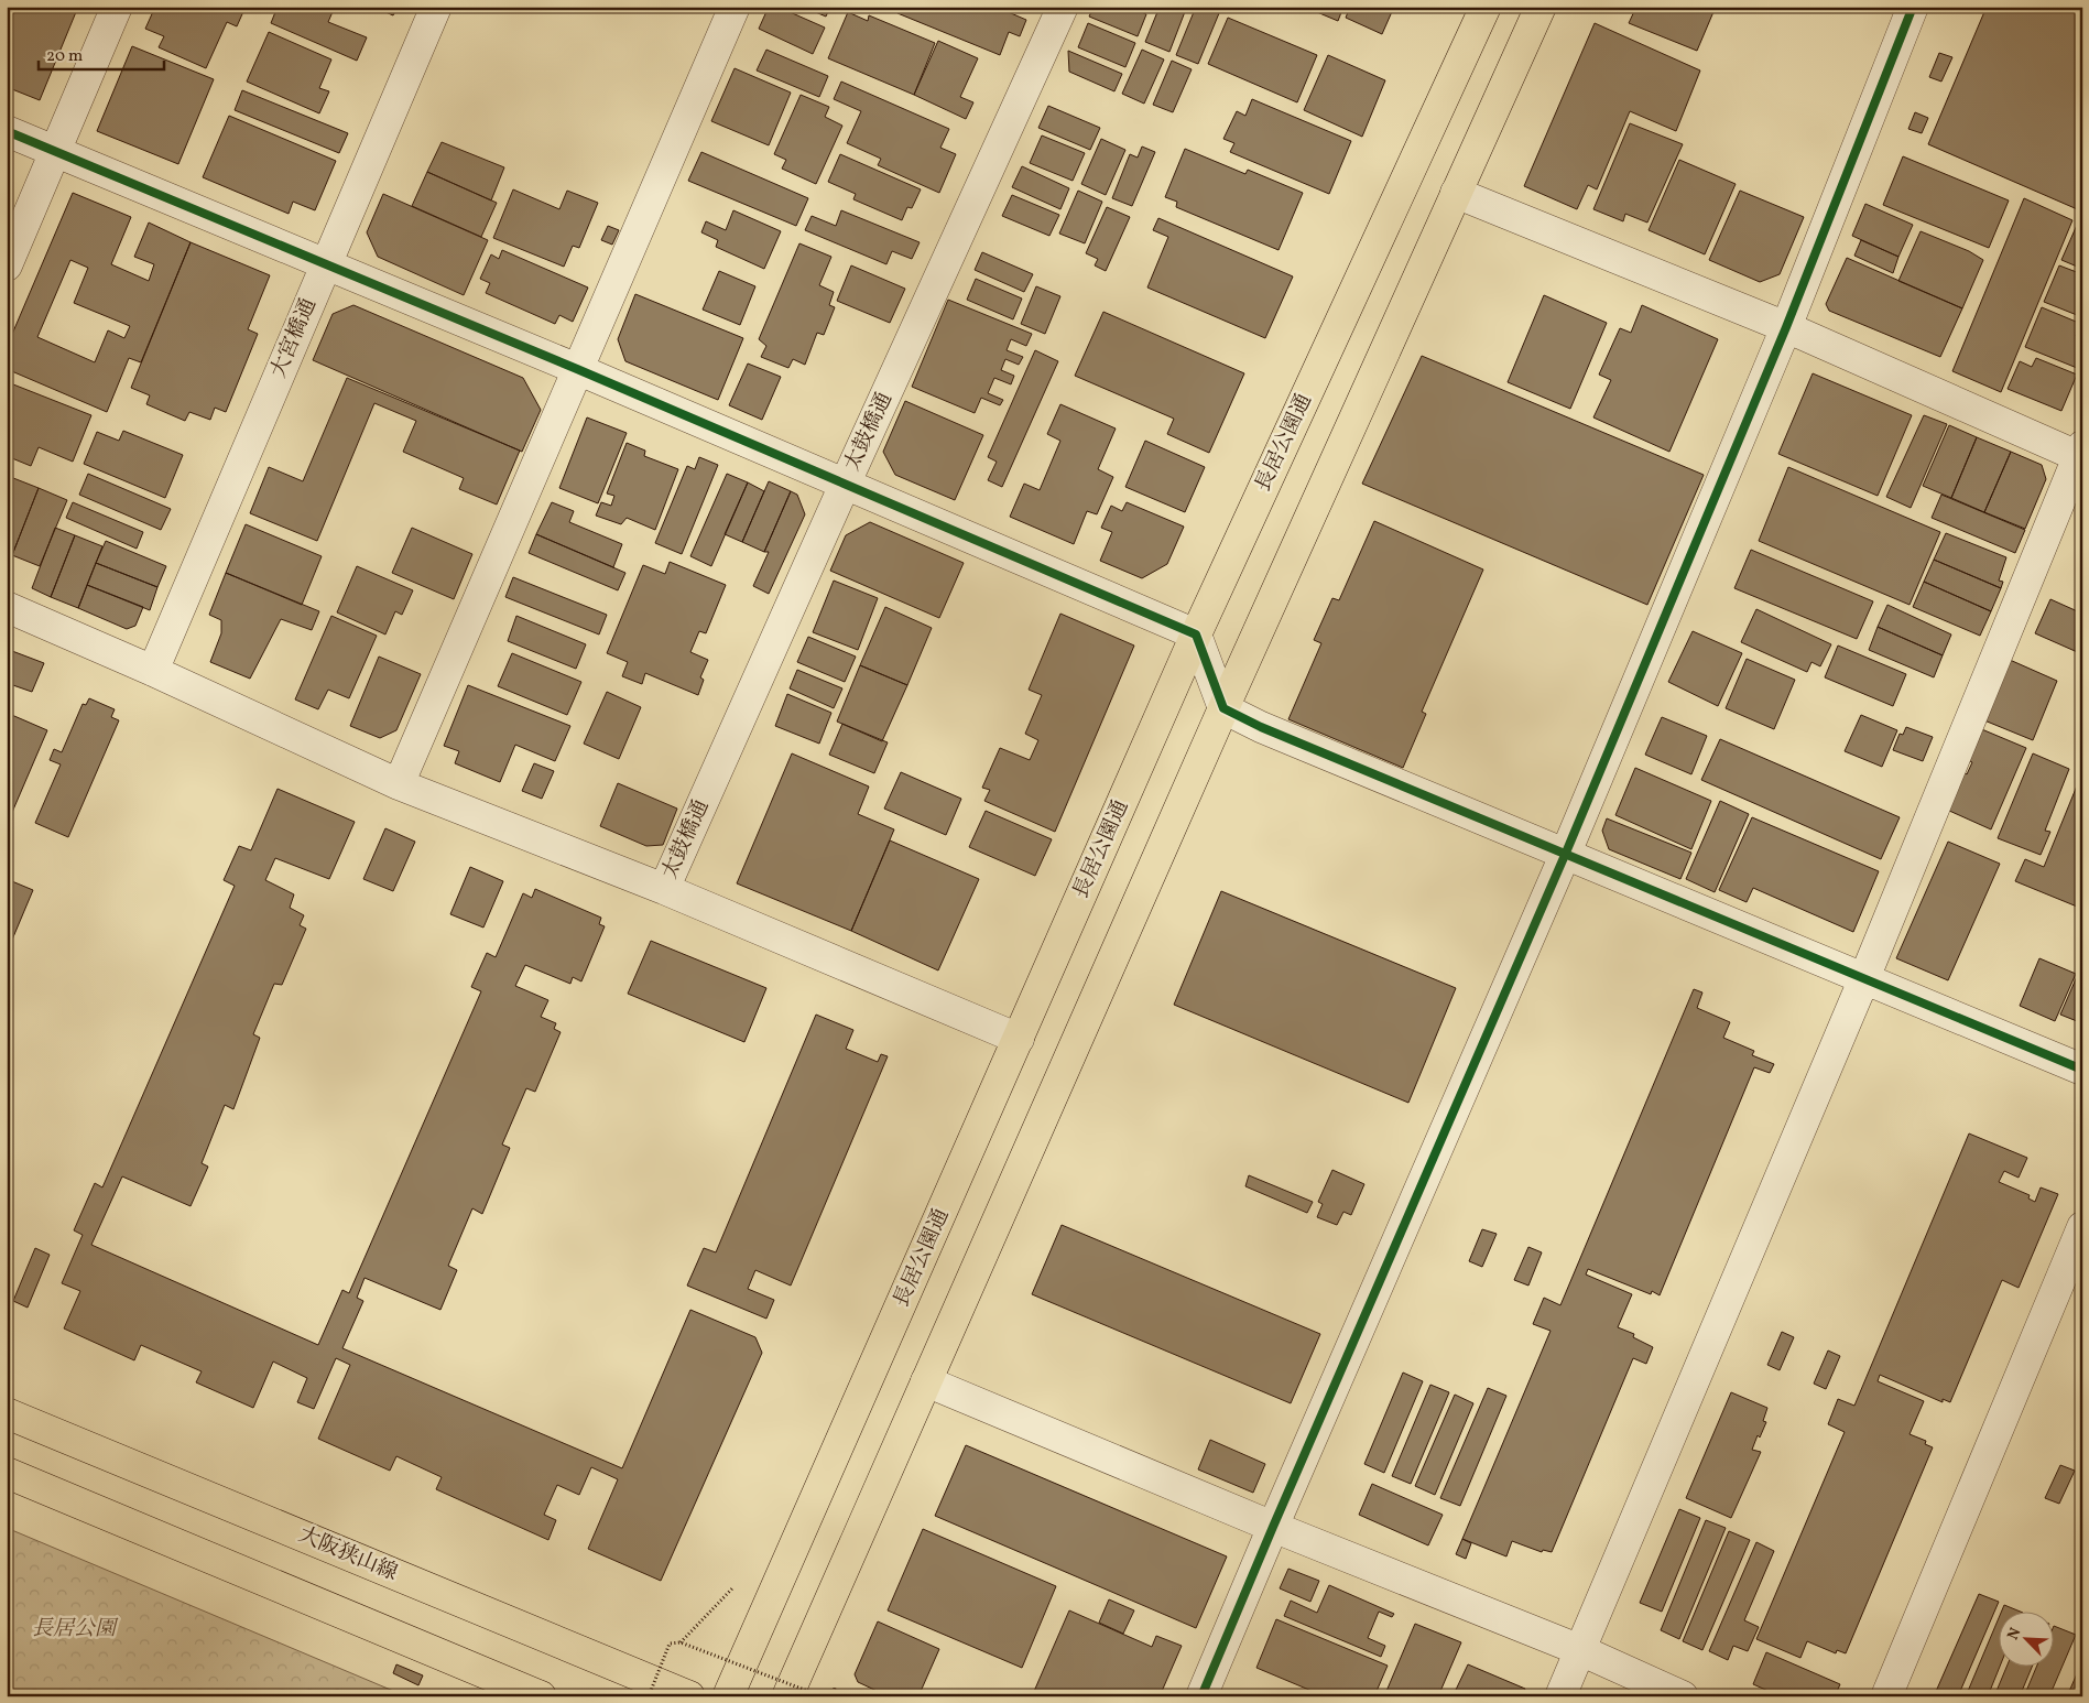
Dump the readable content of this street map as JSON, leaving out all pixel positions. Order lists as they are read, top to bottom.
{
  "streets": {
    "main road": ["長居公園通", "大阪狭山線"],
    "street": ["大宮橋通", "太鼓橋通"]
  },
  "parks": ["長居公園"],
  "scale_bar": "20 m",
  "north": "top left"
}
